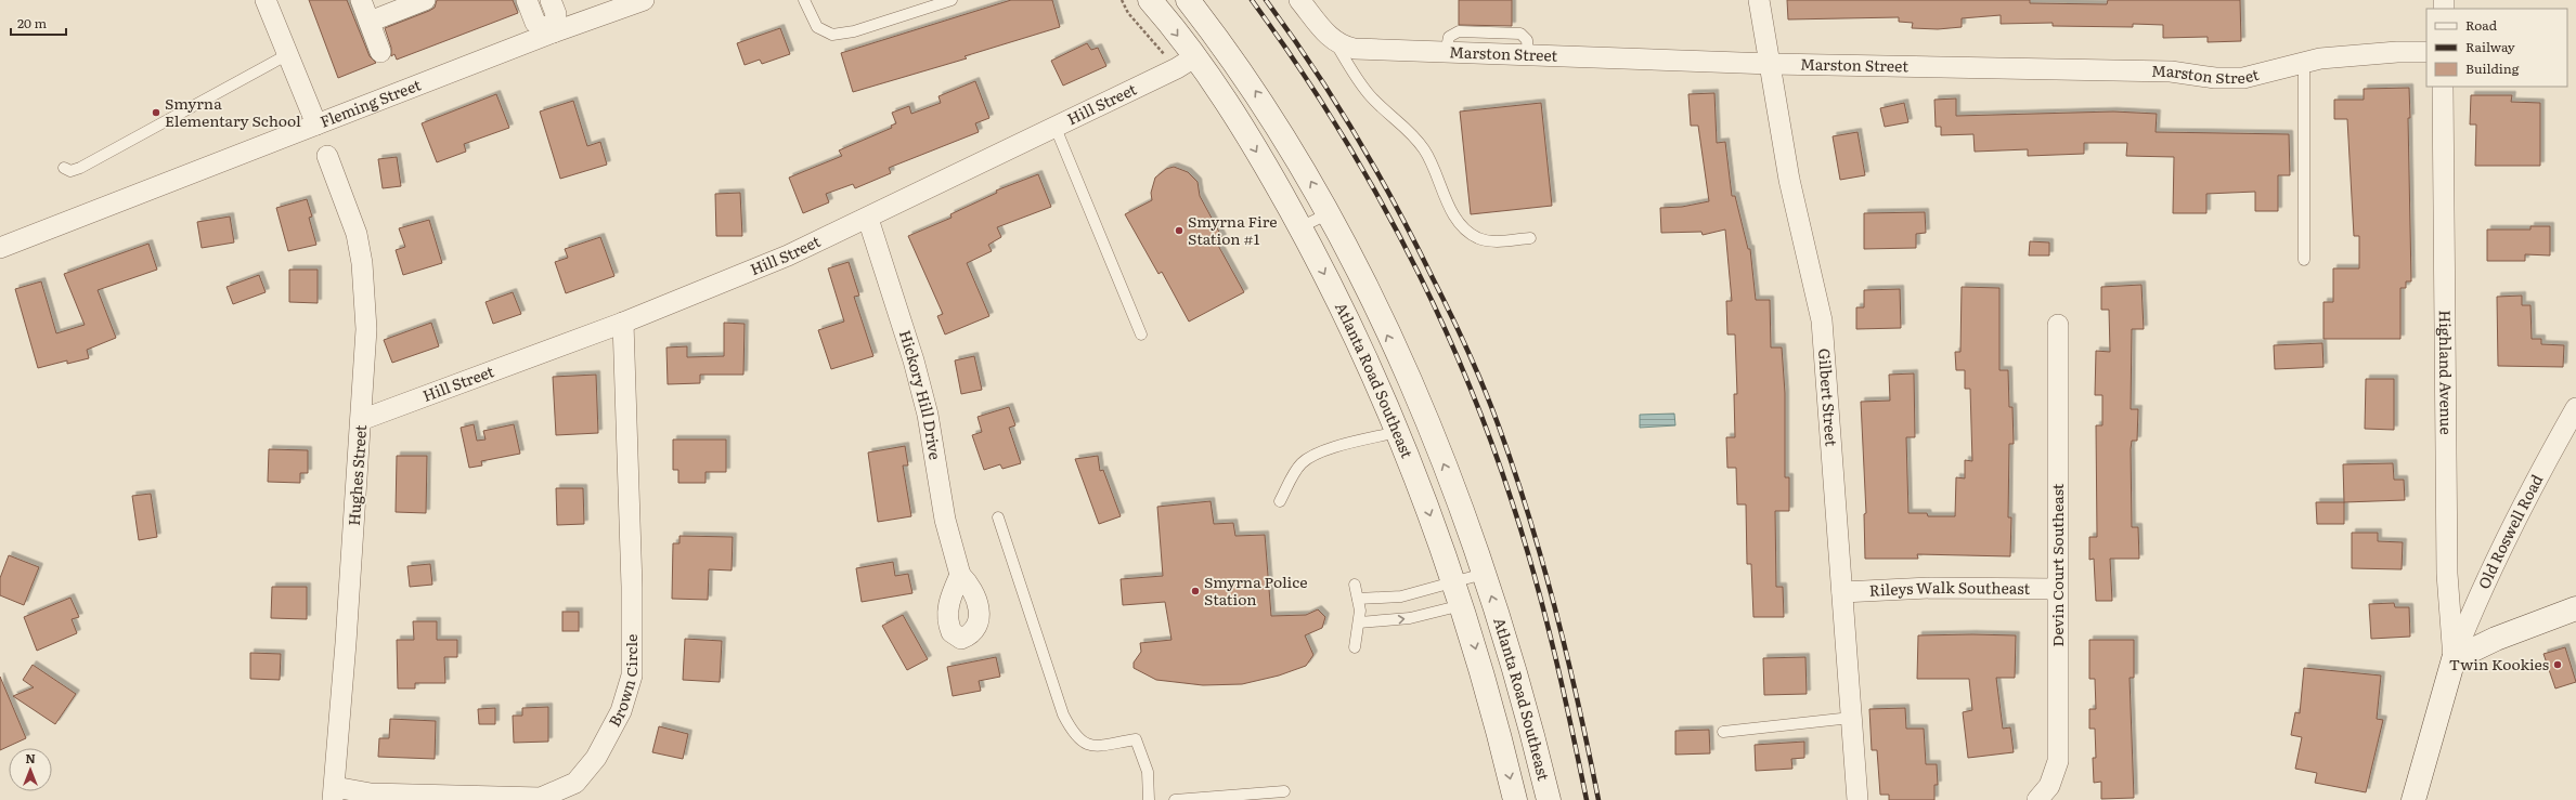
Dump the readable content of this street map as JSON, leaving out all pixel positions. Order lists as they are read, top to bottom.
{
  "streets": {
    "main road": ["Atlanta Road Southeast"],
    "street": [
      "Marston Street",
      "Fleming Street",
      "Hill Street",
      "Highland Avenue",
      "Hickory Hill Drive",
      "Gilbert Street",
      "Hughes Street",
      "Old Roswell Road",
      "Devin Court Southeast",
      "Rileys Walk Southeast",
      "Brown Circle"
    ]
  },
  "crossings": [
    ["Marston Street", "Gilbert Street"],
    ["Hill Street", "Atlanta Road Southeast"],
    ["Hill Street", "Hickory Hill Drive"],
    ["Hill Street", "Hughes Street"],
    ["Hill Street", "Brown Circle"],
    ["Highland Avenue", "Old Roswell Road"],
    ["Gilbert Street", "Rileys Walk Southeast"],
    ["Hughes Street", "Brown Circle"],
    ["Devin Court Southeast", "Rileys Walk Southeast"]
  ],
  "places": [
    "Smyrna Elementary School",
    "Smyrna Fire Station #1",
    "Smyrna Police Station",
    "Twin Kookies"
  ],
  "legend": ["Road", "Railway", "Building"],
  "scale_bar": "20 m",
  "north": "top"
}
